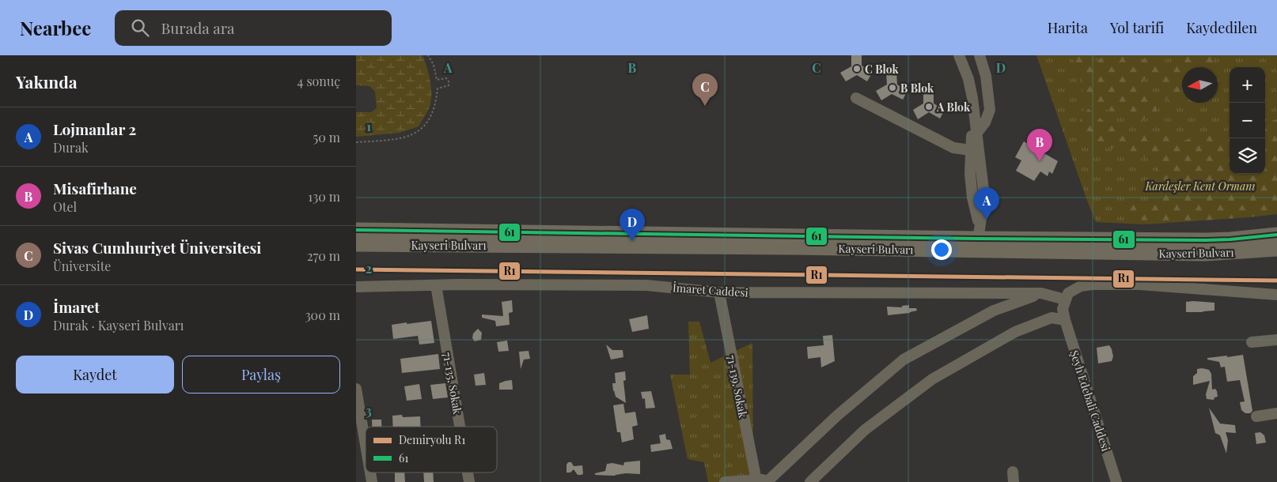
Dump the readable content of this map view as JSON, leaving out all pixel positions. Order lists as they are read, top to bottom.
{
  "streets": {
    "highway": ["Kayseri Bulvarı"],
    "street": [
      "İmaret Caddesi",
      "71-135. Sokak",
      "71-139. Sokak",
      "Şeyh Edebali Caddesi"
    ]
  },
  "crossings": [
    ["İmaret Caddesi", "71-135. Sokak"],
    ["İmaret Caddesi", "71-139. Sokak"],
    ["İmaret Caddesi", "Şeyh Edebali Caddesi"]
  ],
  "parks": ["Kardeşler Kent Ormanı"],
  "places": ["C Blok", "B Blok", "A Blok"],
  "lines": ["transit line 61", "rail line R1"],
  "legend": ["Demiryolu R1", "61"],
  "north": "left",
  "page": {
    "header": "Nearbee",
    "search": "Burada ara",
    "nav": ["Harita", "Yol tarifi", "Kaydedilen"],
    "heading": ["Yakında", "4 sonuç"],
    "map_buttons": ["+", "−"],
    "pins": [
      "C",
      "B",
      "A",
      "D"
    ],
    "list": [
      {
        "mark": "A",
        "name": "Lojmanlar 2",
        "note": "Durak",
        "value": "50 m"
      },
      {
        "mark": "B",
        "name": "Misafirhane",
        "note": "Otel",
        "value": "130 m"
      },
      {
        "mark": "C",
        "name": "Sivas Cumhuriyet Üniversitesi",
        "note": "Üniversite",
        "value": "270 m"
      },
      {
        "mark": "D",
        "name": "İmaret",
        "note": "Durak · Kayseri Bulvarı",
        "value": "300 m"
      }
    ],
    "buttons": ["Kaydet", "Paylaş"]
  },
  "grid": {
    "columns": [
      "A",
      "B",
      "C",
      "D"
    ],
    "rows": ["1", "2", "3"]
  }
}
